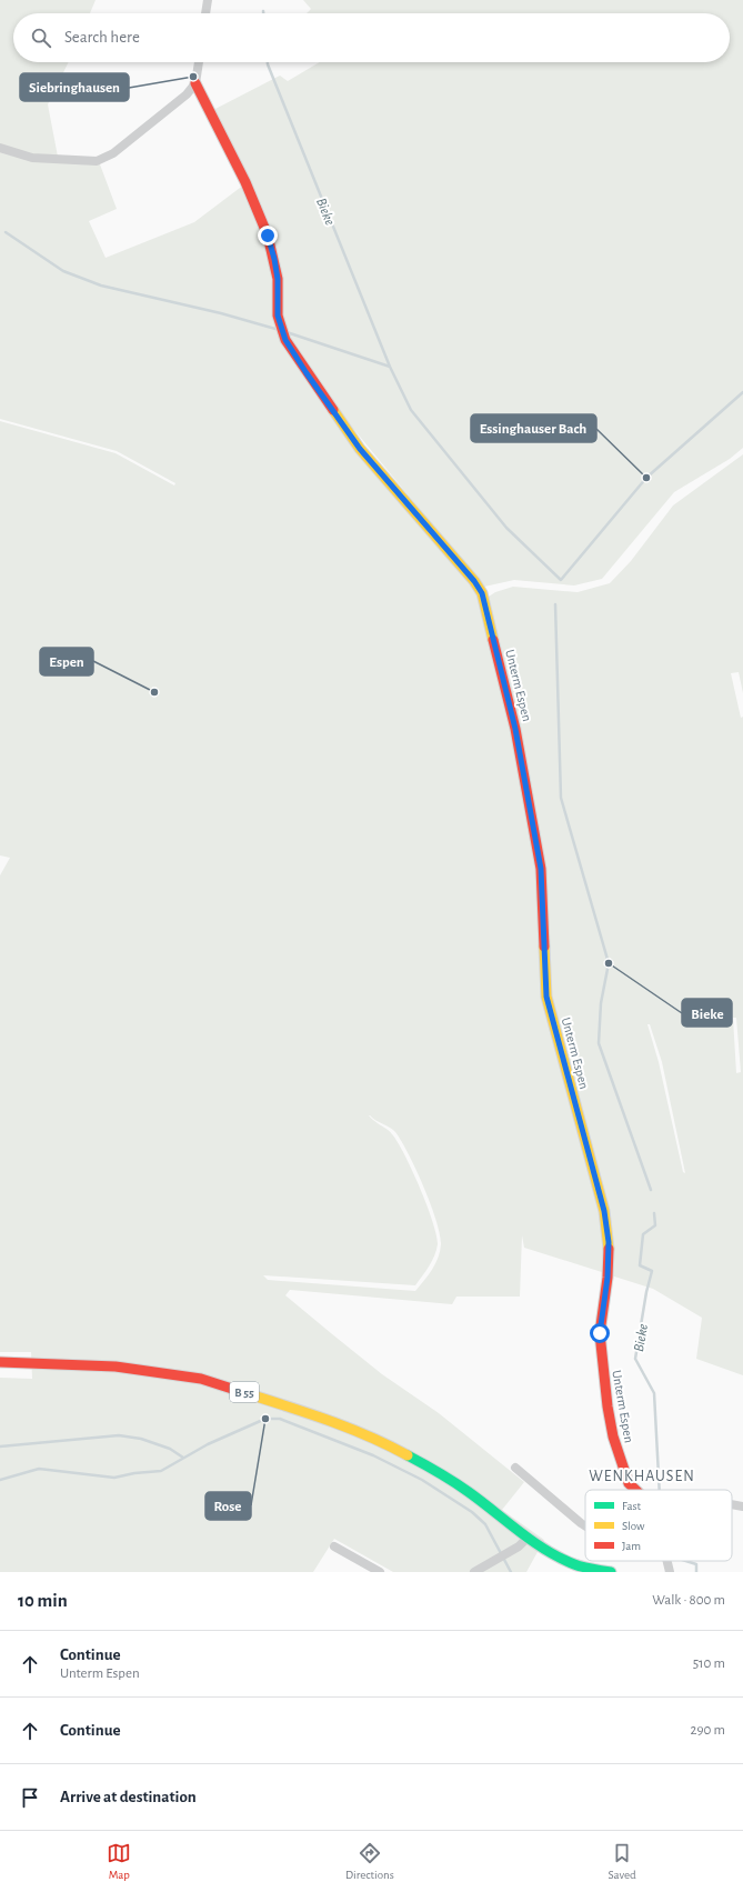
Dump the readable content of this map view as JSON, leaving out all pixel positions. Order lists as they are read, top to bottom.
{
  "streets": {
    "street": ["Unterm Espen", "B 55"]
  },
  "districts": ["WENKHAUSEN"],
  "water": ["Bieke"],
  "places": [
    "Siebringhausen",
    "Essinghauser Bach",
    "Espen",
    "Bieke",
    "Rose"
  ],
  "legend": ["Fast", "Slow", "Jam"],
  "page": {
    "search": "Search here",
    "heading": ["10 min", "Walk · 800 m"],
    "list": [
      ["Continue", "Unterm Espen", "510 m"],
      ["Continue", "290 m"],
      "Arrive at destination"
    ],
    "nav": ["Map", "Directions", "Saved"]
  }
}
